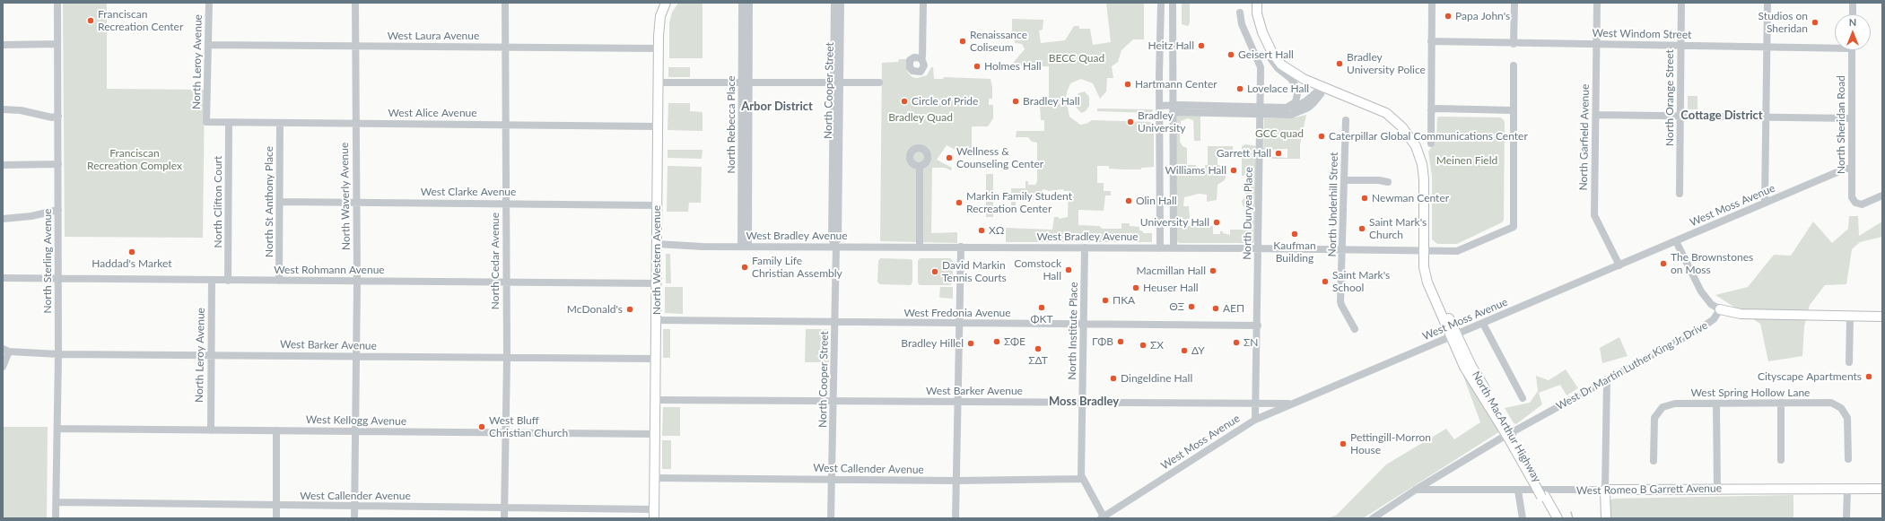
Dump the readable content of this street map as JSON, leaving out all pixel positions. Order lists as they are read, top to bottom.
{
  "streets": {
    "main road": ["North Western Avenue", "North MacArthur Highway", "West Romeo B Garrett Avenue"],
    "street": [
      "West Windom Street",
      "West Laura Avenue",
      "North Leroy Avenue",
      "North Cooper Street",
      "North Orange Street",
      "West Alice Avenue",
      "North Rebecca Place",
      "North Sheridan Road",
      "North Garfield Avenue",
      "West Clarke Avenue",
      "North Waverly Avenue",
      "North Clifton Court",
      "North St Anthony Place",
      "North Underhill Street",
      "West Moss Avenue",
      "North Duryea Place",
      "West Bradley Avenue",
      "North Sterling Avenue",
      "North Cedar Avenue",
      "West Rohmann Avenue",
      "West Fredonia Avenue",
      "North Institute Place",
      "West Barker Avenue",
      "West Dr Martin Luther King Jr Drive",
      "West Spring Hollow Lane",
      "West Kellogg Avenue",
      "West Callender Avenue"
    ]
  },
  "crossings": [
    ["West Windom Street", "North Orange Street"],
    ["West Windom Street", "North Garfield Avenue"],
    ["West Laura Avenue", "North Leroy Avenue"],
    ["West Laura Avenue", "North Waverly Avenue"],
    ["West Laura Avenue", "North Western Avenue"],
    ["West Laura Avenue", "North Cedar Avenue"],
    ["North Leroy Avenue", "West Alice Avenue"],
    ["North Leroy Avenue", "West Rohmann Avenue"],
    ["North Leroy Avenue", "West Barker Avenue"],
    ["North Leroy Avenue", "West Kellogg Avenue"],
    ["North Cooper Street", "West Bradley Avenue"],
    ["North Cooper Street", "West Fredonia Avenue"],
    ["North Cooper Street", "West Barker Avenue"],
    ["North Cooper Street", "West Callender Avenue"],
    ["West Alice Avenue", "North Waverly Avenue"],
    ["West Alice Avenue", "North Clifton Court"],
    ["West Alice Avenue", "North St Anthony Place"],
    ["West Alice Avenue", "North Western Avenue"],
    ["West Alice Avenue", "North Cedar Avenue"],
    ["North Rebecca Place", "West Bradley Avenue"],
    ["North Sheridan Road", "West Moss Avenue"],
    ["North Garfield Avenue", "West Moss Avenue"],
    ["West Clarke Avenue", "North Waverly Avenue"],
    ["West Clarke Avenue", "North St Anthony Place"],
    ["West Clarke Avenue", "North Western Avenue"],
    ["West Clarke Avenue", "North Cedar Avenue"],
    ["North Waverly Avenue", "West Rohmann Avenue"],
    ["North Waverly Avenue", "West Barker Avenue"],
    ["North Waverly Avenue", "West Kellogg Avenue"],
    ["North Waverly Avenue", "West Callender Avenue"],
    ["North Clifton Court", "West Rohmann Avenue"],
    ["North St Anthony Place", "West Rohmann Avenue"],
    ["North Underhill Street", "West Bradley Avenue"],
    ["West Moss Avenue", "North Duryea Place"],
    ["West Moss Avenue", "North Institute Place"],
    ["West Moss Avenue", "West Barker Avenue"],
    ["West Moss Avenue", "North MacArthur Highway"],
    ["North Duryea Place", "West Bradley Avenue"],
    ["North Duryea Place", "West Fredonia Avenue"],
    ["North Duryea Place", "West Barker Avenue"],
    ["West Bradley Avenue", "North Western Avenue"],
    ["West Bradley Avenue", "North Institute Place"],
    ["West Bradley Avenue", "North MacArthur Highway"],
    ["North Western Avenue", "West Rohmann Avenue"],
    ["North Western Avenue", "West Fredonia Avenue"],
    ["North Western Avenue", "West Barker Avenue"],
    ["North Western Avenue", "West Kellogg Avenue"],
    ["North Western Avenue", "West Callender Avenue"],
    ["North Sterling Avenue", "West Rohmann Avenue"],
    ["North Sterling Avenue", "West Barker Avenue"],
    ["North Sterling Avenue", "West Kellogg Avenue"],
    ["North Sterling Avenue", "West Callender Avenue"],
    ["North Cedar Avenue", "West Rohmann Avenue"],
    ["North Cedar Avenue", "West Barker Avenue"],
    ["North Cedar Avenue", "West Kellogg Avenue"],
    ["North Cedar Avenue", "West Callender Avenue"],
    ["West Fredonia Avenue", "North Institute Place"],
    ["North Institute Place", "West Barker Avenue"],
    ["North Institute Place", "West Callender Avenue"],
    ["West Dr Martin Luther King Jr Drive", "North MacArthur Highway"],
    ["West Dr Martin Luther King Jr Drive", "West Romeo B Garrett Avenue"]
  ],
  "districts": ["Arbor District", "Cottage District", "Moss Bradley"],
  "parks": [
    "BECC Quad",
    "Bradley Quad",
    "GCC quad",
    "Franciscan Recreation Complex",
    "Meinen Field"
  ],
  "places": [
    "Papa John's",
    "Franciscan Recreation Center",
    "Studios on Sheridan",
    "Renaissance Coliseum",
    "Heitz Hall",
    "Geisert Hall",
    "Bradley University Police",
    "Holmes Hall",
    "Hartmann Center",
    "Lovelace Hall",
    "Circle of Pride",
    "Bradley Hall",
    "Bradley University",
    "Caterpillar Global Communications Center",
    "Garrett Hall",
    "Wellness & Counseling Center",
    "Williams Hall",
    "Newman Center",
    "Olin Hall",
    "Markin Family Student Recreation Center",
    "University Hall",
    "Saint Mark's Church",
    "ΧΩ",
    "Kaufman Building",
    "Haddad's Market",
    "The Brownstones on Moss",
    "Family Life Christian Assembly",
    "Comstock Hall",
    "Macmillan Hall",
    "David Markin Tennis Courts",
    "Saint Mark's School",
    "Heuser Hall",
    "ΠΚΑ",
    "ΘΞ",
    "ΦΚΤ",
    "ΑΕΠ",
    "McDonald's",
    "ΣΦΕ",
    "ΓΦΒ",
    "ΣΝ",
    "Bradley Hillel",
    "ΣΧ",
    "ΣΔΤ",
    "ΔΥ",
    "Cityscape Apartments",
    "Dingeldine Hall",
    "West Bluff Christian Church",
    "Pettingill-Morron House"
  ],
  "north": "top"
}
